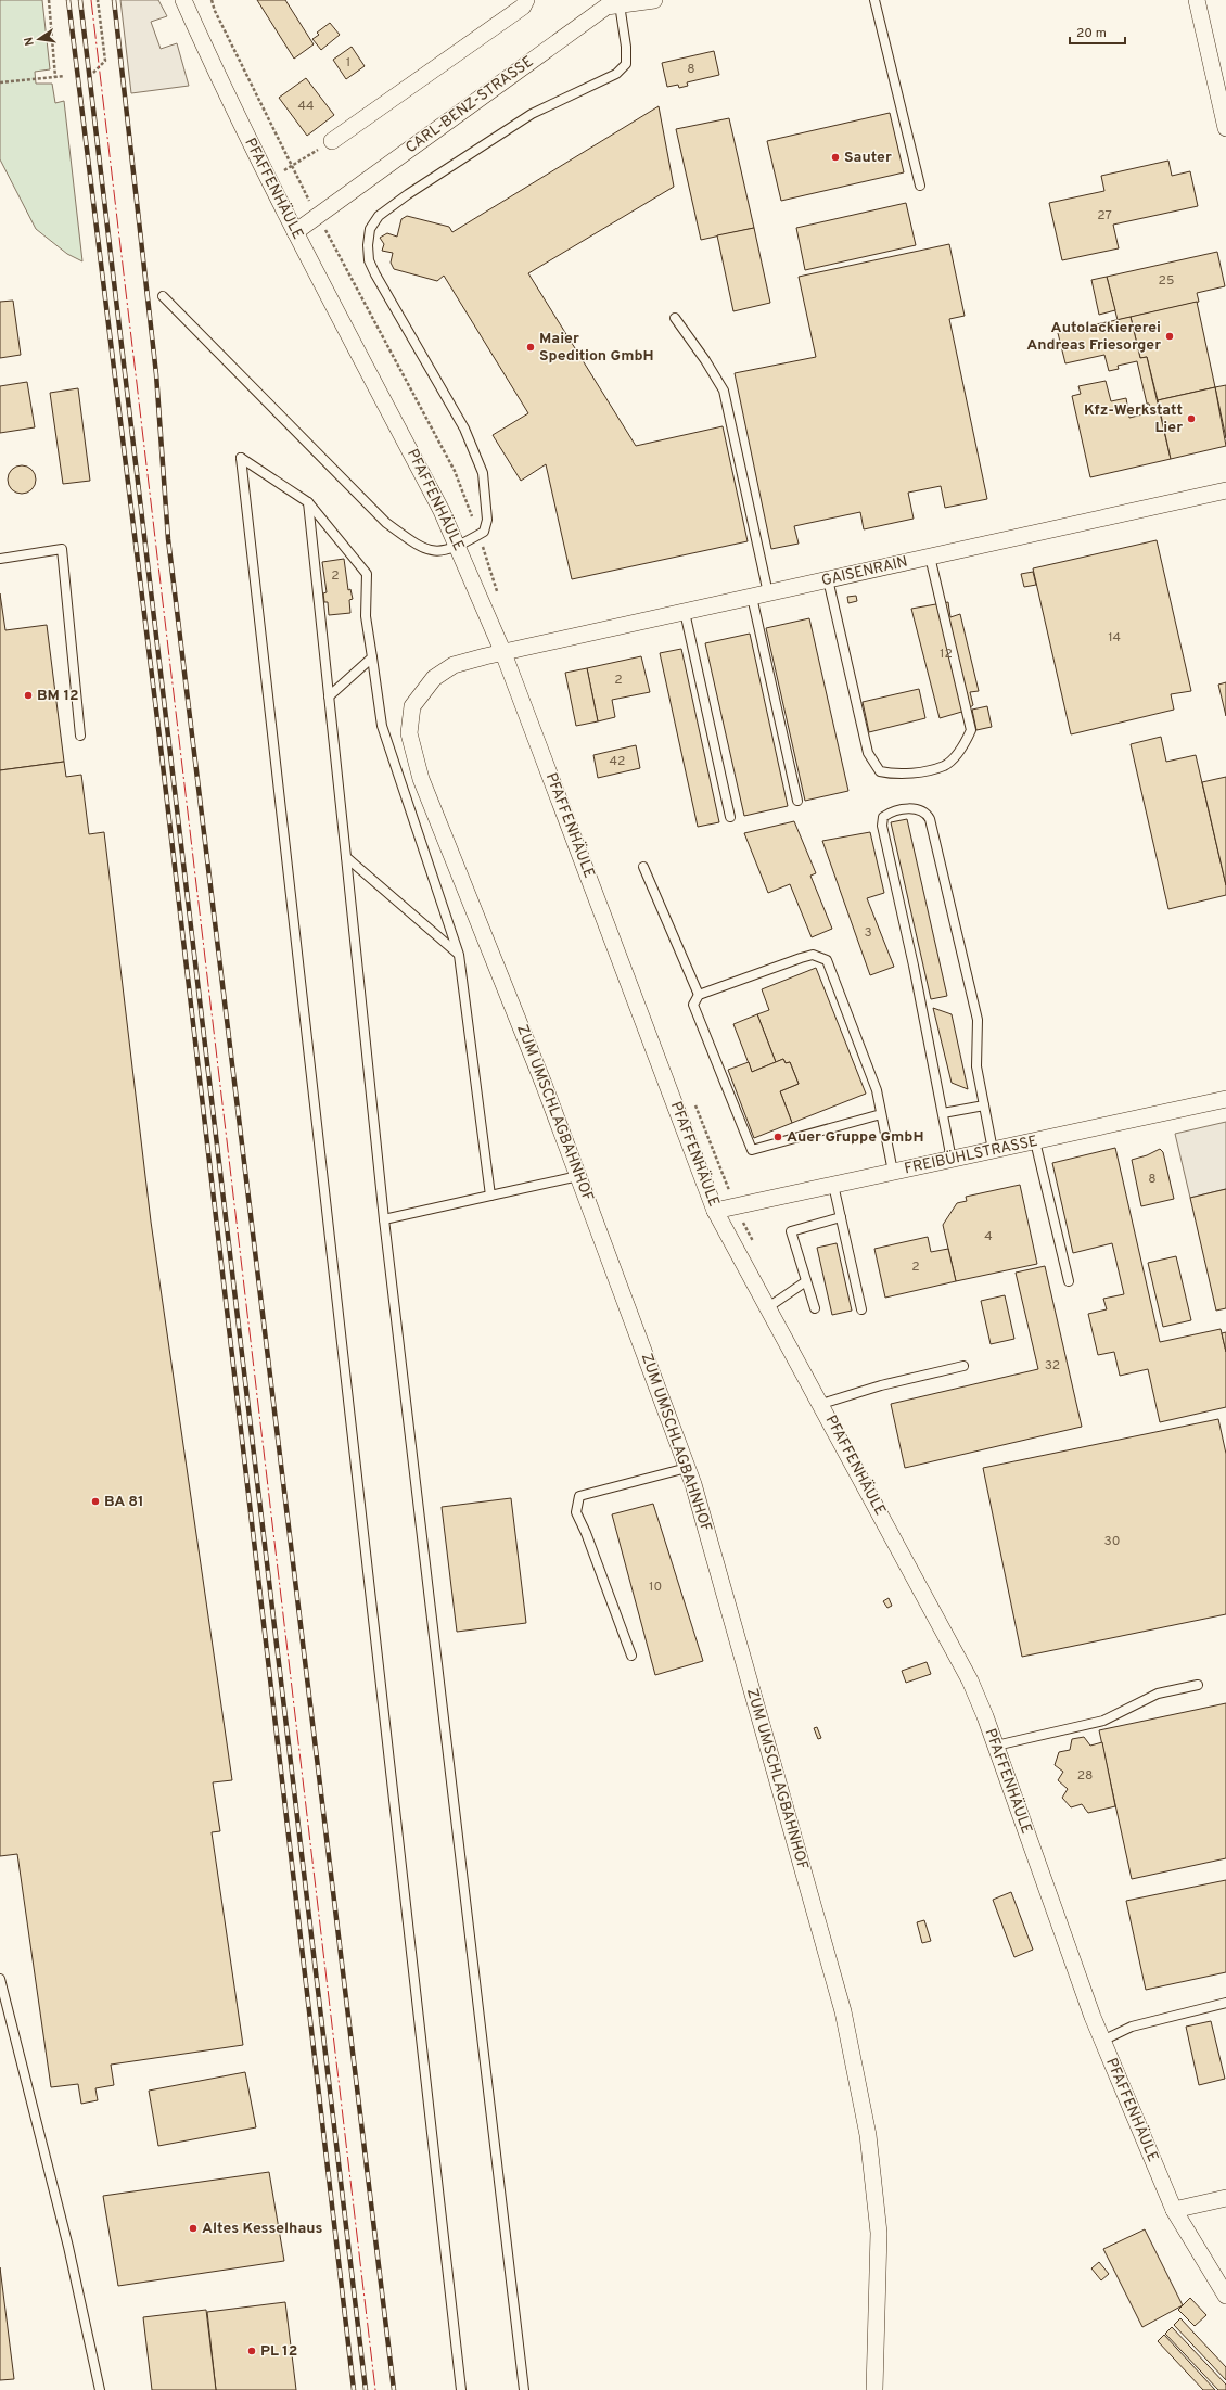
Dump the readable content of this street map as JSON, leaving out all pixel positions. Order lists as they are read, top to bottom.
{
  "streets": {
    "street": [
      "CARL-BENZ-STRASSE",
      "PFAFFENHÄULE",
      "GAISENRAIN",
      "ZUM UMSCHLAGBAHNHOF",
      "FREIBÜHLSTRASSE"
    ]
  },
  "crossings": [
    ["CARL-BENZ-STRASSE", "PFAFFENHÄULE"],
    ["PFAFFENHÄULE", "GAISENRAIN"],
    ["PFAFFENHÄULE", "ZUM UMSCHLAGBAHNHOF"],
    ["PFAFFENHÄULE", "FREIBÜHLSTRASSE"],
    ["GAISENRAIN", "ZUM UMSCHLAGBAHNHOF"]
  ],
  "places": [
    "Sauter",
    "Autolackiererei Andreas Friesorger",
    "Maier Spedition GmbH",
    "Kfz-Werkstatt Lier",
    "BM 12",
    "Auer Gruppe GmbH",
    "BA 81",
    "Altes Kesselhaus",
    "PL 12"
  ],
  "house_numbers": [
    "1",
    "8",
    "44",
    "27",
    "25",
    "2",
    "14",
    "12",
    "2",
    "42",
    "3",
    "8",
    "4",
    "2",
    "32",
    "30",
    "10",
    "28"
  ],
  "scale_bar": "20 m",
  "north": "left"
}
